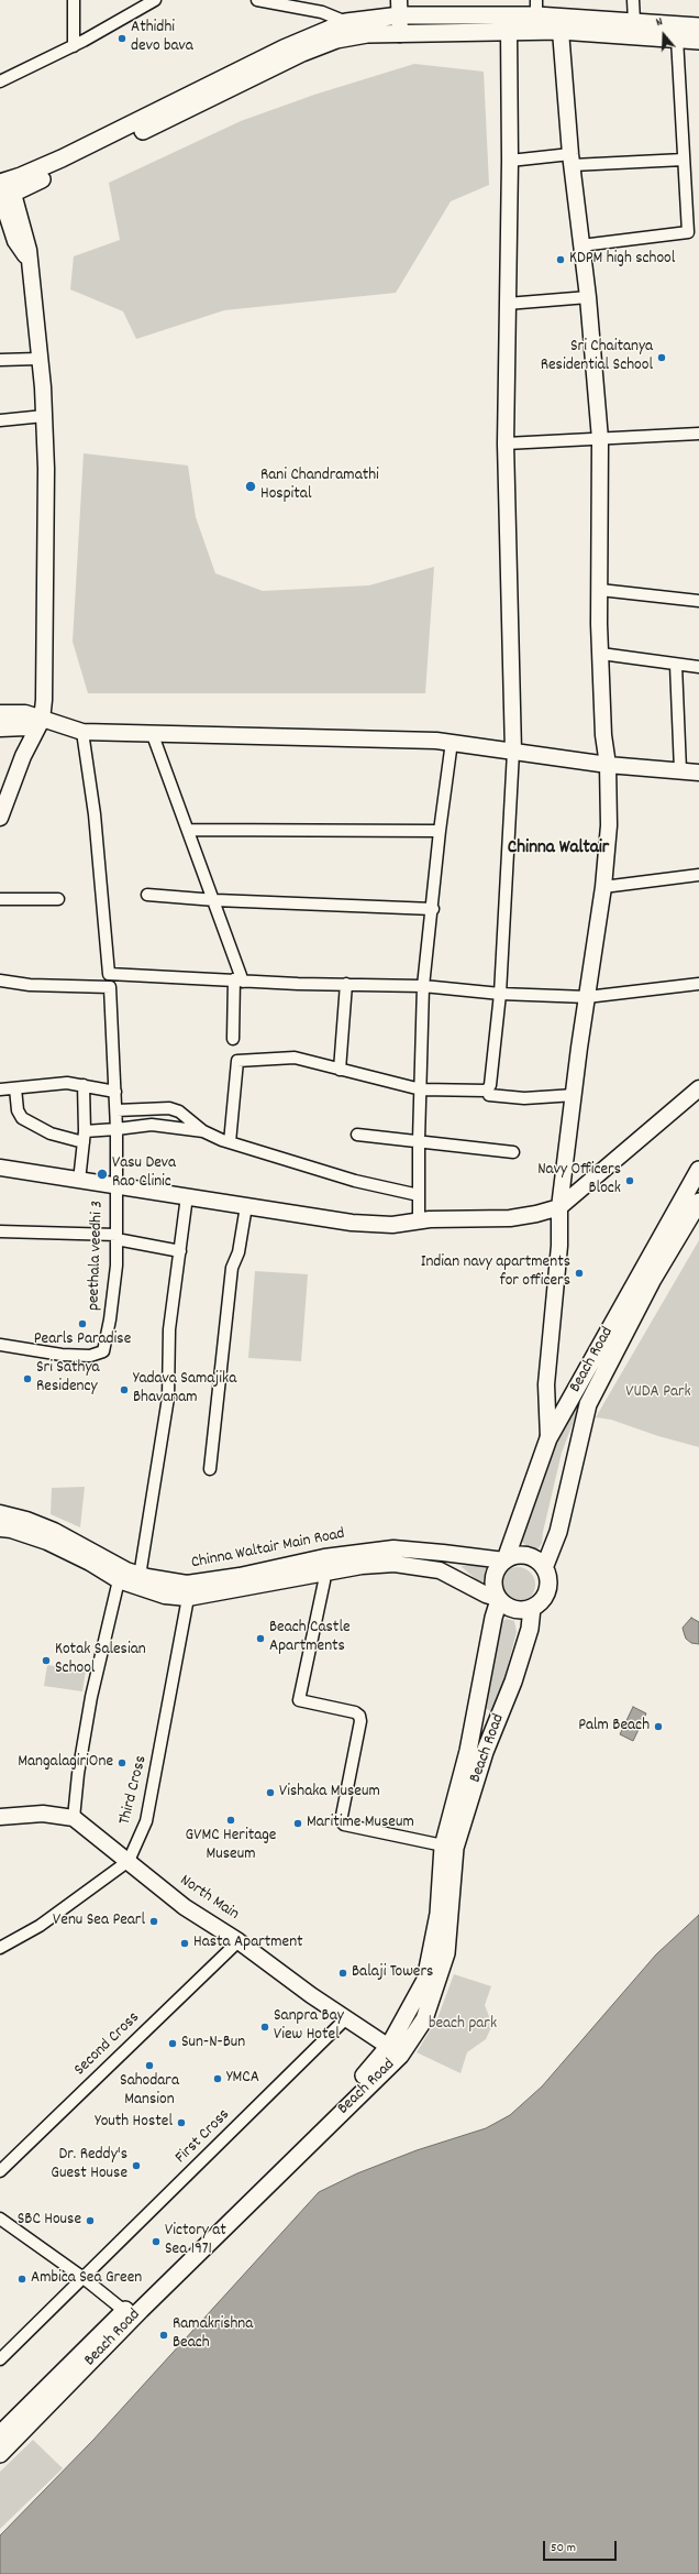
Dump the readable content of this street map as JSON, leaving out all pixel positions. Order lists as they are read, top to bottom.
{
  "streets": {
    "main road": ["Beach Road"],
    "street": [
      "peethala veedhi 3",
      "Chinna Waltair Main Road",
      "Third Cross",
      "North Main",
      "Second Cross",
      "First Cross"
    ]
  },
  "crossings": [
    ["Beach Road", "Chinna Waltair Main Road"],
    ["Beach Road", "North Main"],
    ["Chinna Waltair Main Road", "Third Cross"],
    ["Third Cross", "North Main"],
    ["North Main", "Second Cross"],
    ["North Main", "First Cross"]
  ],
  "districts": ["Chinna Waltair"],
  "parks": ["VUDA Park", "beach park"],
  "places": [
    "Athidhi devo bava",
    "KDPM high school",
    "Sri Chaitanya Residential School",
    "Rani Chandramathi Hospital",
    "Vasu Deva Rao Clinic",
    "Navy Officers Block",
    "Indian navy apartments for officers",
    "Pearls Paradise",
    "Sri Sathya Residency",
    "Yadava Samajika Bhavanam",
    "Beach Castle Apartments",
    "Kotak Salesian School",
    "Palm Beach",
    "MangalagiriOne",
    "Vishaka Museum",
    "GVMC Heritage Museum",
    "Maritime Museum",
    "Venu Sea Pearl",
    "Hasta Apartment",
    "Balaji Towers",
    "Sanpra Bay View Hotel",
    "Sun-N-Bun",
    "Sahodara Mansion",
    "YMCA",
    "Youth Hostel",
    "Dr. Reddy's Guest House",
    "SBC House",
    "Victory at Sea 1971",
    "Ambica Sea Green",
    "Ramakrishna Beach"
  ],
  "scale_bar": "50 m",
  "north": "top"
}
